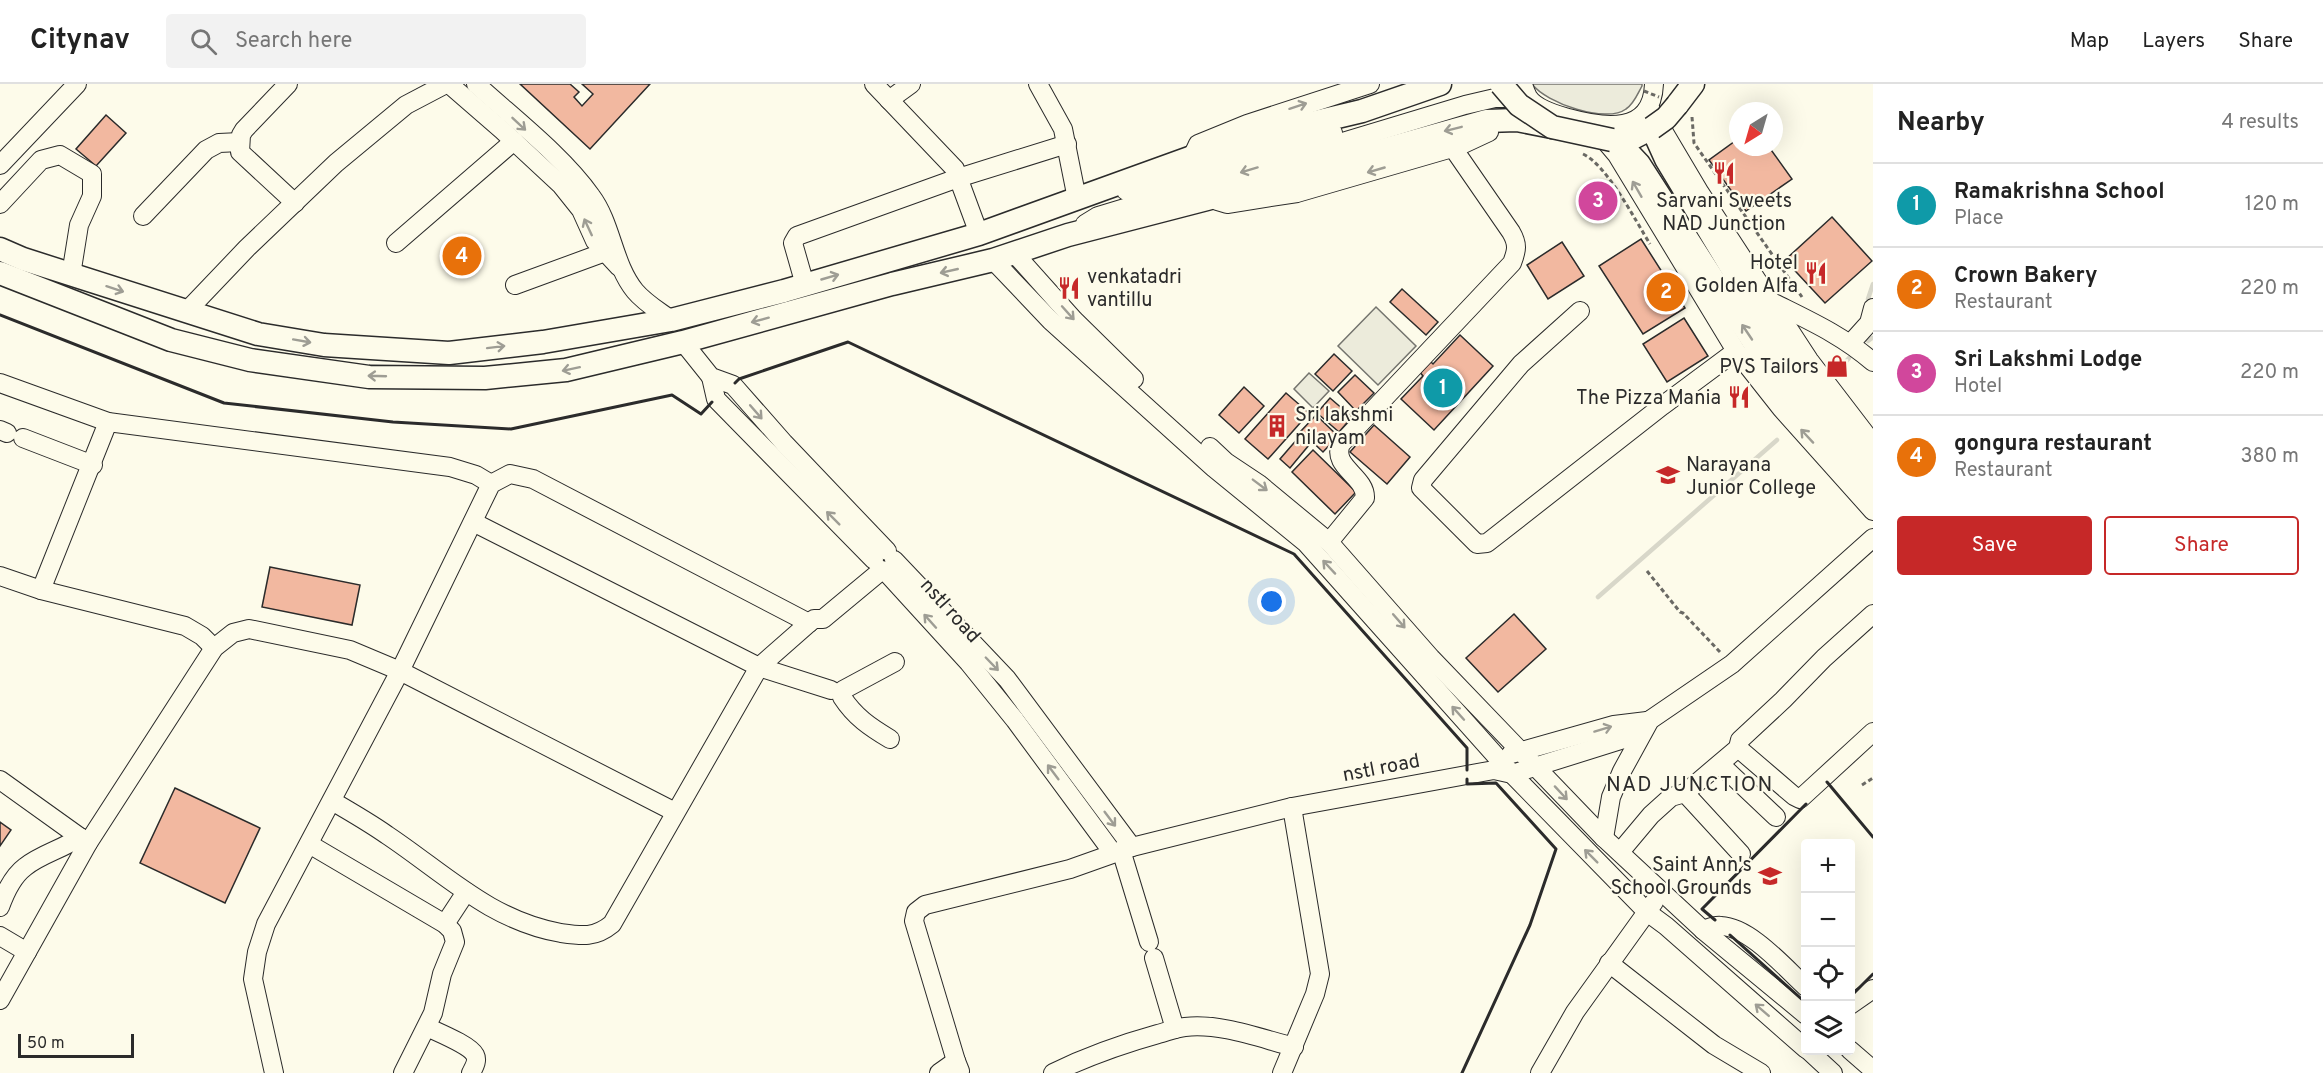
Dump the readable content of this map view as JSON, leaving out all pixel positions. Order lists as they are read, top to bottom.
{
  "streets": {
    "street": ["nstl road"]
  },
  "districts": ["NAD JUNCTION"],
  "places": {
    "restaurant": [
      "Sarvani Sweets NAD Junction",
      "Hotel Golden Alfa",
      "venkatadri vantillu",
      "The Pizza Mania"
    ],
    "shop": ["PVS Tailors"],
    "building": ["Sri lakshmi nilayam"],
    "school or university": ["Narayana Junior College", "Saint Ann's School Grounds"]
  },
  "scale_bar": "50 m",
  "north": "bottom left",
  "page": {
    "header": "Citynav",
    "search": "Search here",
    "nav": ["Map", "Layers", "Share"],
    "heading": ["Nearby", "4 results"],
    "list": [
      {
        "mark": "1",
        "name": "Ramakrishna School",
        "note": "Place",
        "value": "120 m"
      },
      {
        "mark": "2",
        "name": "Crown Bakery",
        "note": "Restaurant",
        "value": "220 m"
      },
      {
        "mark": "3",
        "name": "Sri Lakshmi Lodge",
        "note": "Hotel",
        "value": "220 m"
      },
      {
        "mark": "4",
        "name": "gongura restaurant",
        "note": "Restaurant",
        "value": "380 m"
      }
    ],
    "pins": [
      "3",
      "4",
      "2",
      "1"
    ],
    "buttons": ["Save", "Share"],
    "map_buttons": ["+", "−"],
    "scale": "50 m"
  }
}
